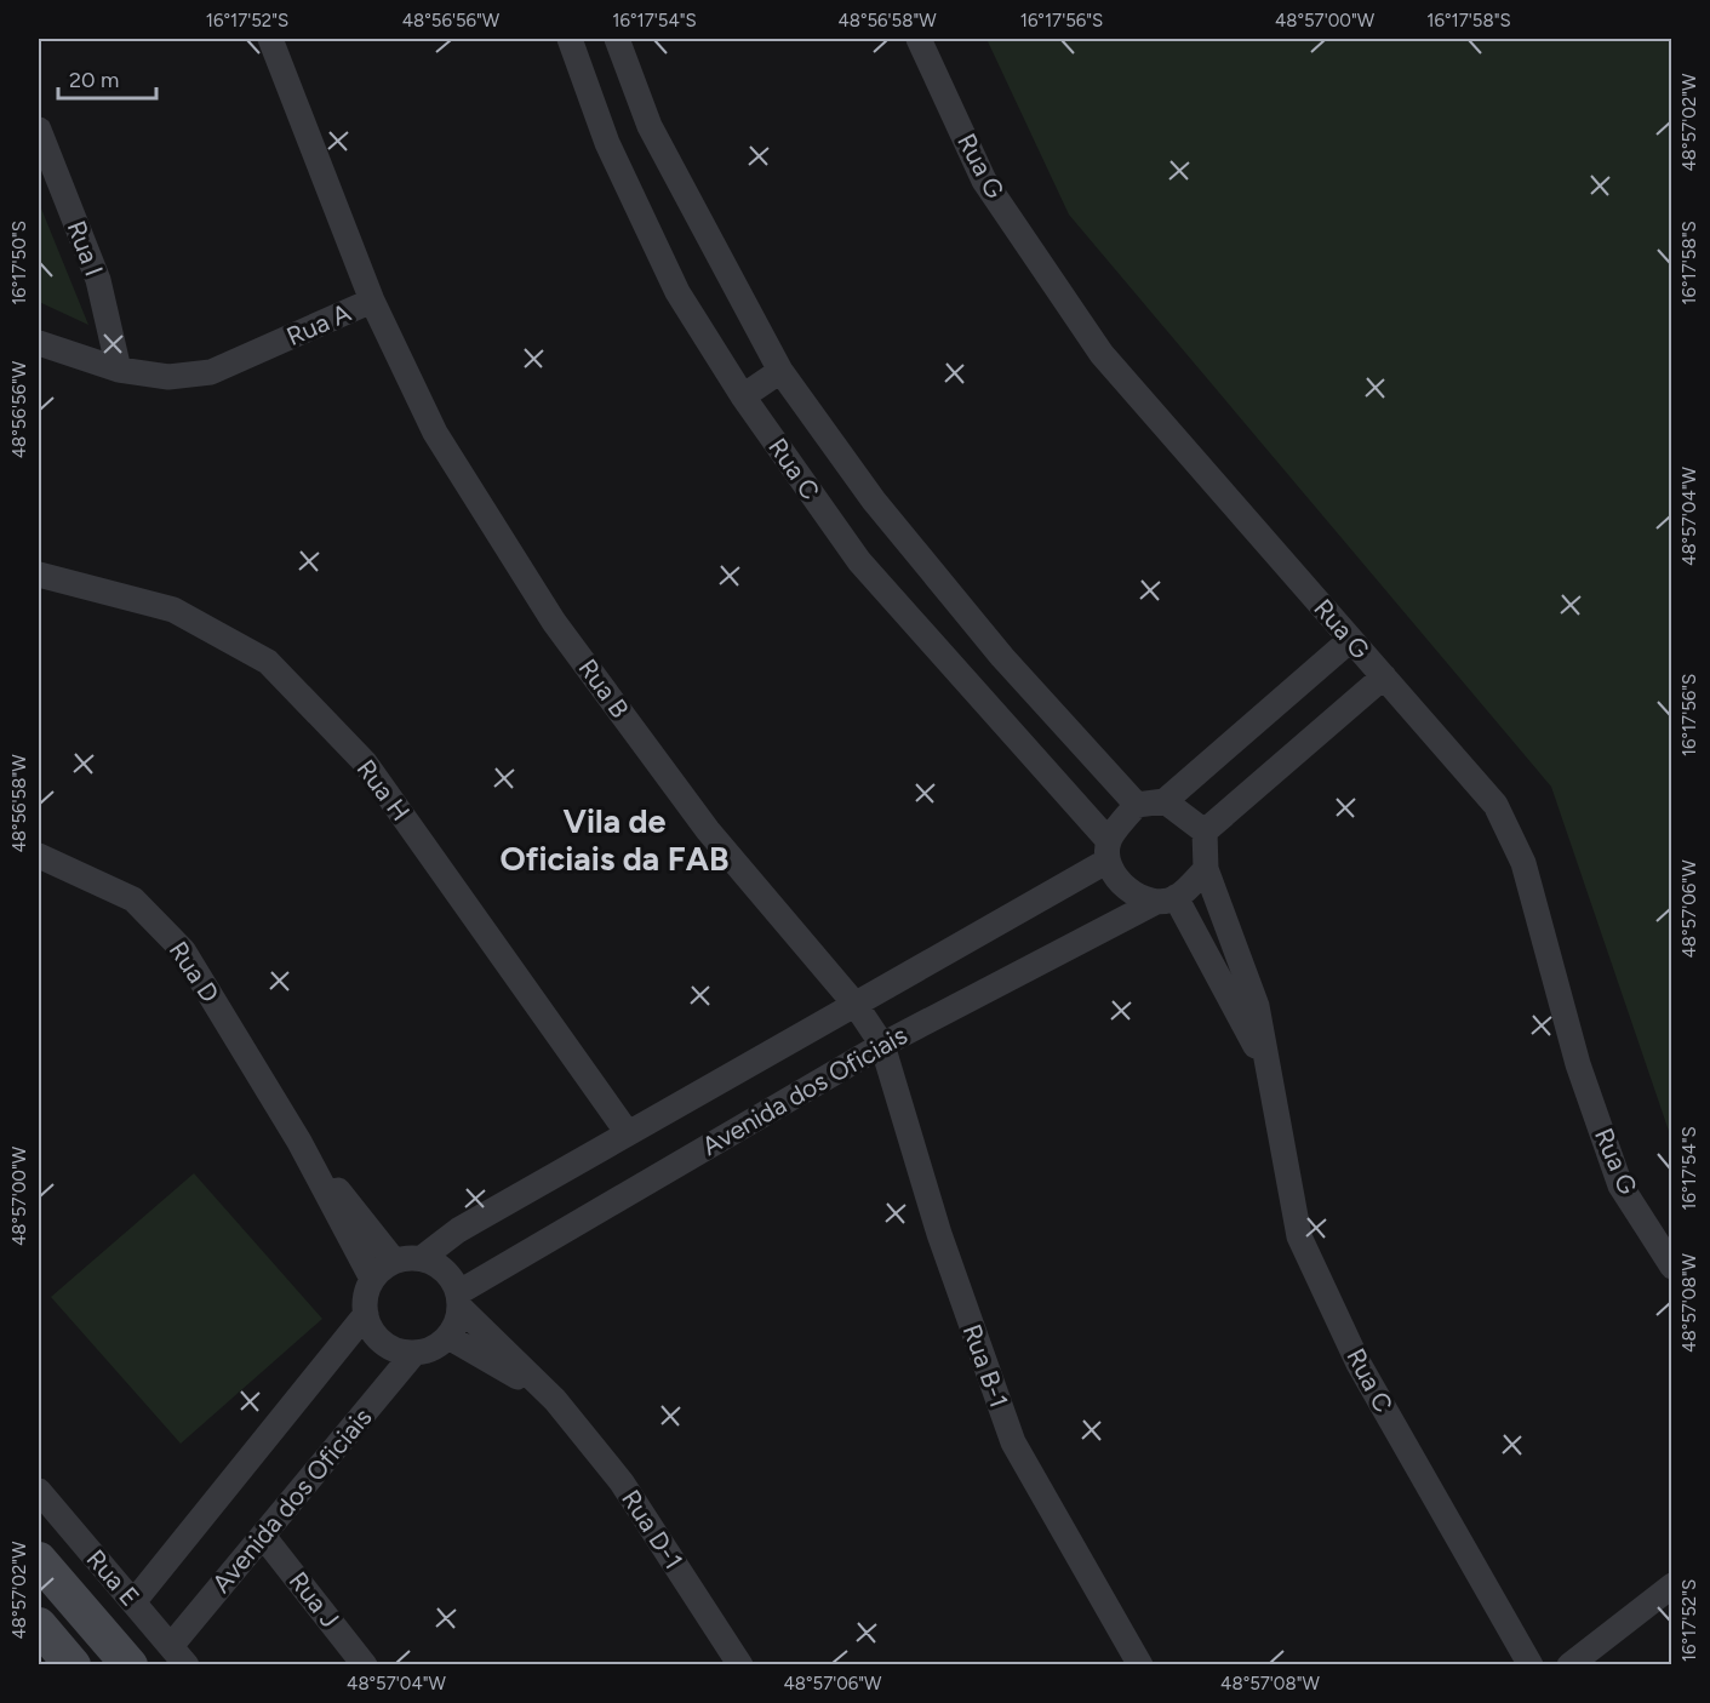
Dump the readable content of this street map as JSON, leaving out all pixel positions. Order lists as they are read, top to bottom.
{
  "streets": {
    "street": [
      "Rua G",
      "Rua I",
      "Rua A",
      "Rua C",
      "Rua B",
      "Rua H",
      "Rua D",
      "Avenida dos Oficiais",
      "Rua B-1",
      "Rua D-1",
      "Rua E",
      "Rua J"
    ]
  },
  "crossings": [
    ["Rua I", "Rua A"],
    ["Rua A", "Rua B"],
    ["Rua C", "Avenida dos Oficiais"],
    ["Rua B", "Avenida dos Oficiais"],
    ["Rua B", "Rua B-1"],
    ["Rua H", "Avenida dos Oficiais"],
    ["Rua D", "Avenida dos Oficiais"],
    ["Avenida dos Oficiais", "Rua B-1"],
    ["Avenida dos Oficiais", "Rua E"],
    ["Avenida dos Oficiais", "Rua J"]
  ],
  "districts": ["Vila de Oficiais da FAB"],
  "scale_bar": "20 m",
  "coordinates": [
    "16°17'52\"S",
    "48°56'56\"W",
    "16°17'54\"S",
    "48°56'58\"W",
    "16°17'56\"S",
    "48°57'00\"W",
    "16°17'58\"S",
    "48°57'02\"W",
    "16°17'50\"S",
    "48°57'04\"W",
    "48°57'06\"W",
    "48°57'08\"W"
  ]
}
